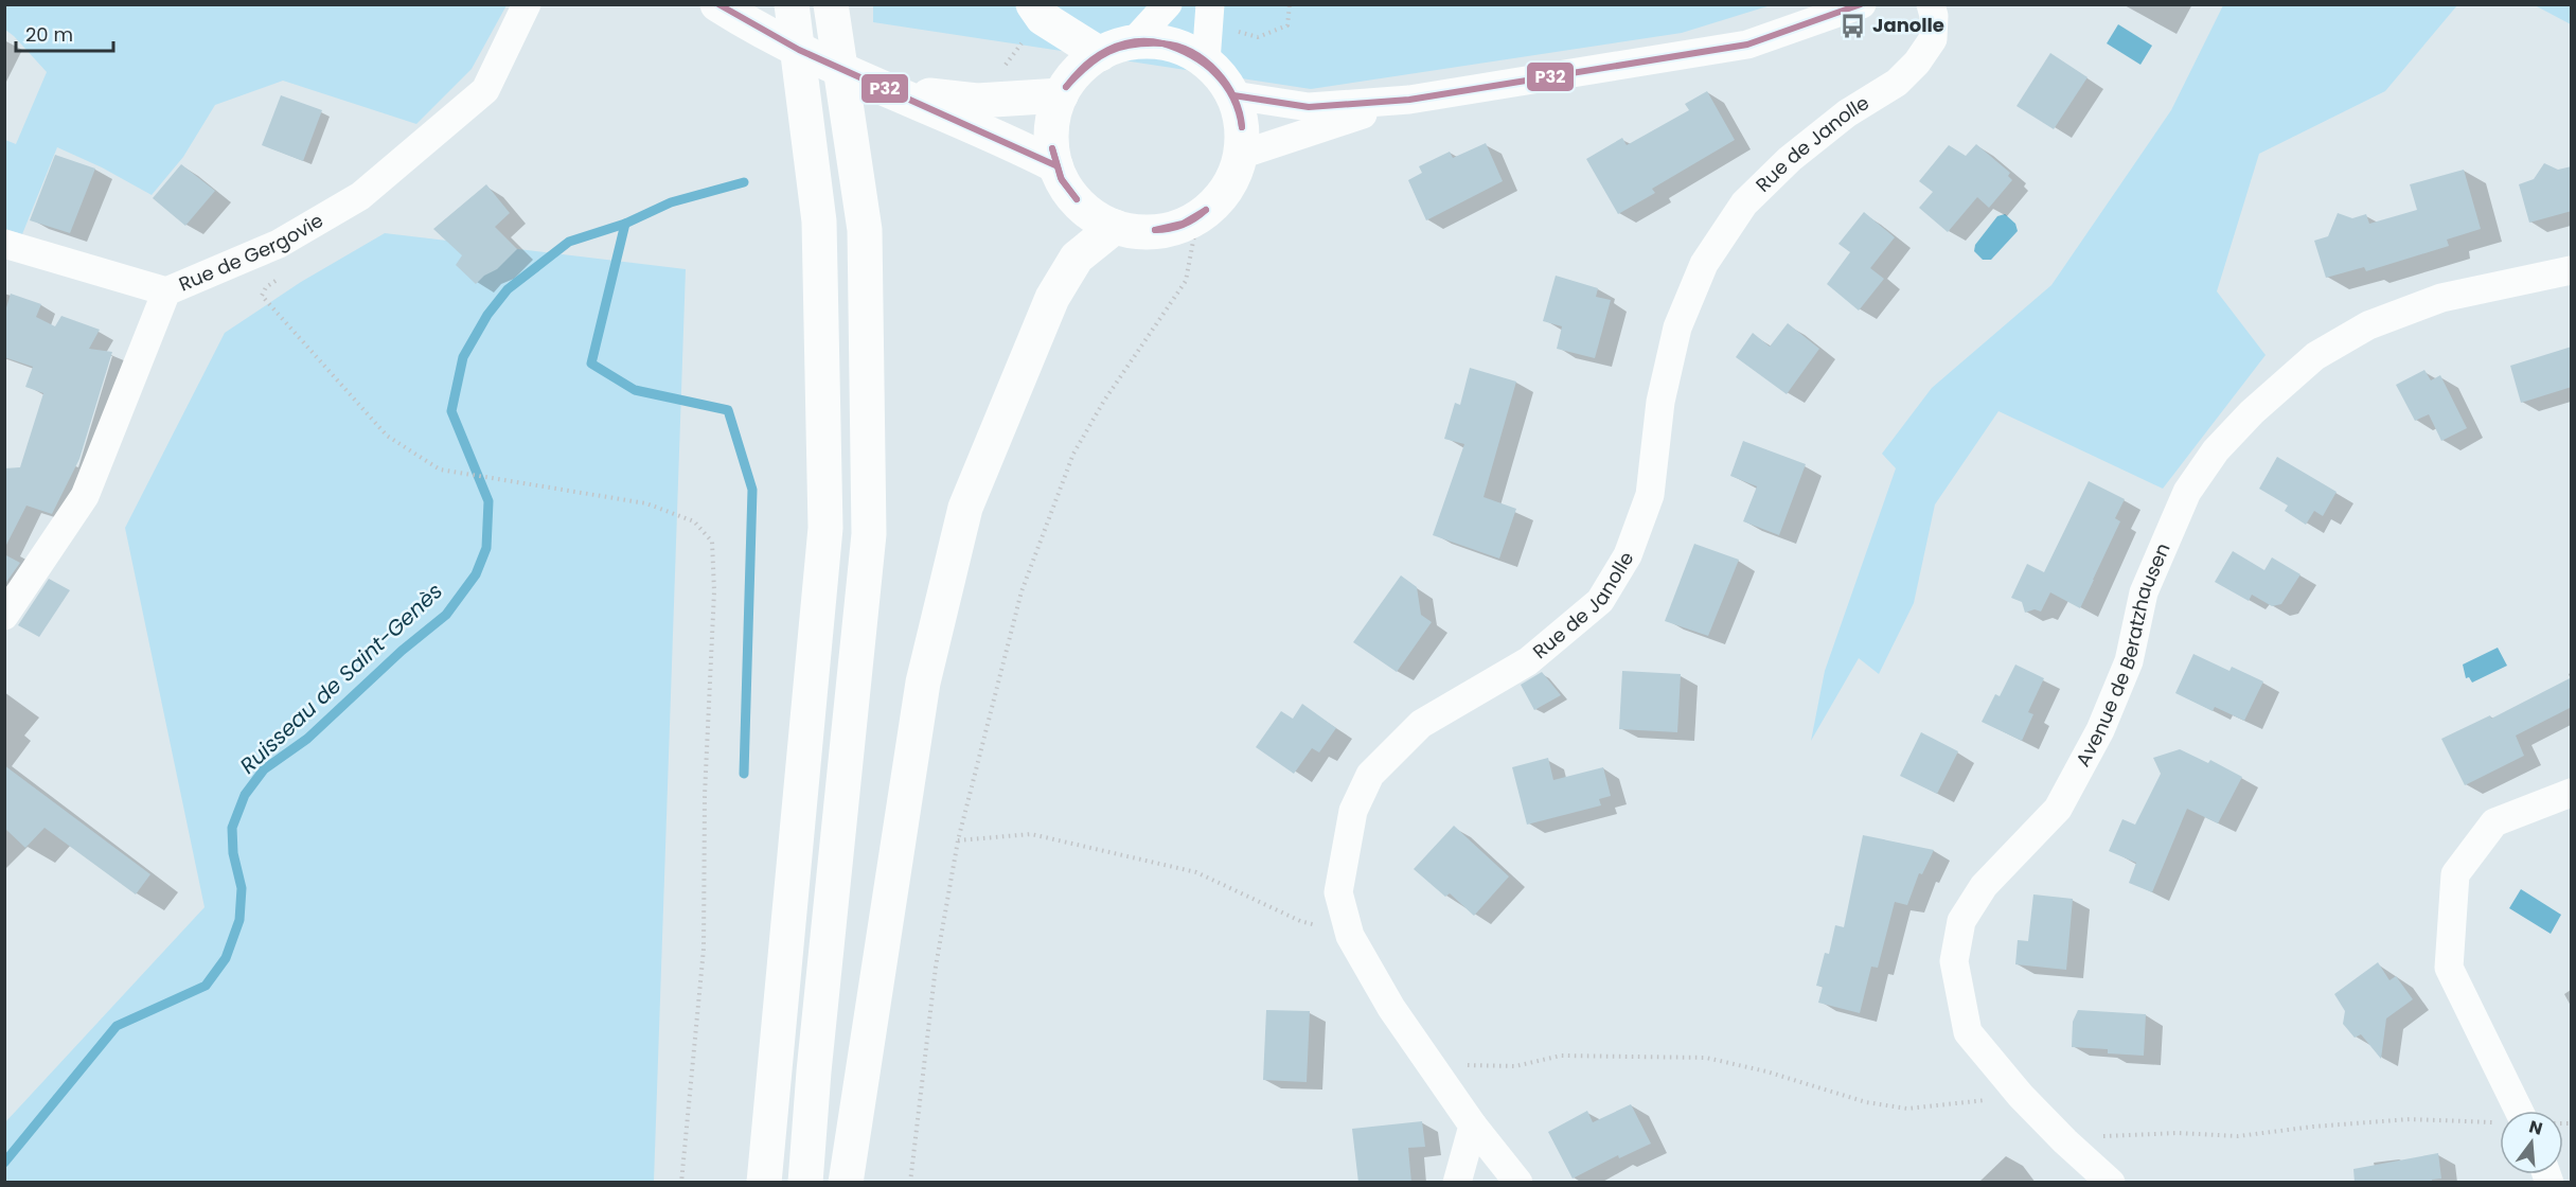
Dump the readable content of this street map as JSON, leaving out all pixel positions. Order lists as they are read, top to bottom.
{
  "streets": {
    "street": ["Rue de Janolle", "Rue de Gergovie", "Avenue de Beratzhausen"]
  },
  "water": ["Ruisseau de Saint-Genès"],
  "places": {
    "bus stop": ["Janolle"]
  },
  "lines": ["transit line P32"],
  "scale_bar": "20 m",
  "north": "top"
}
